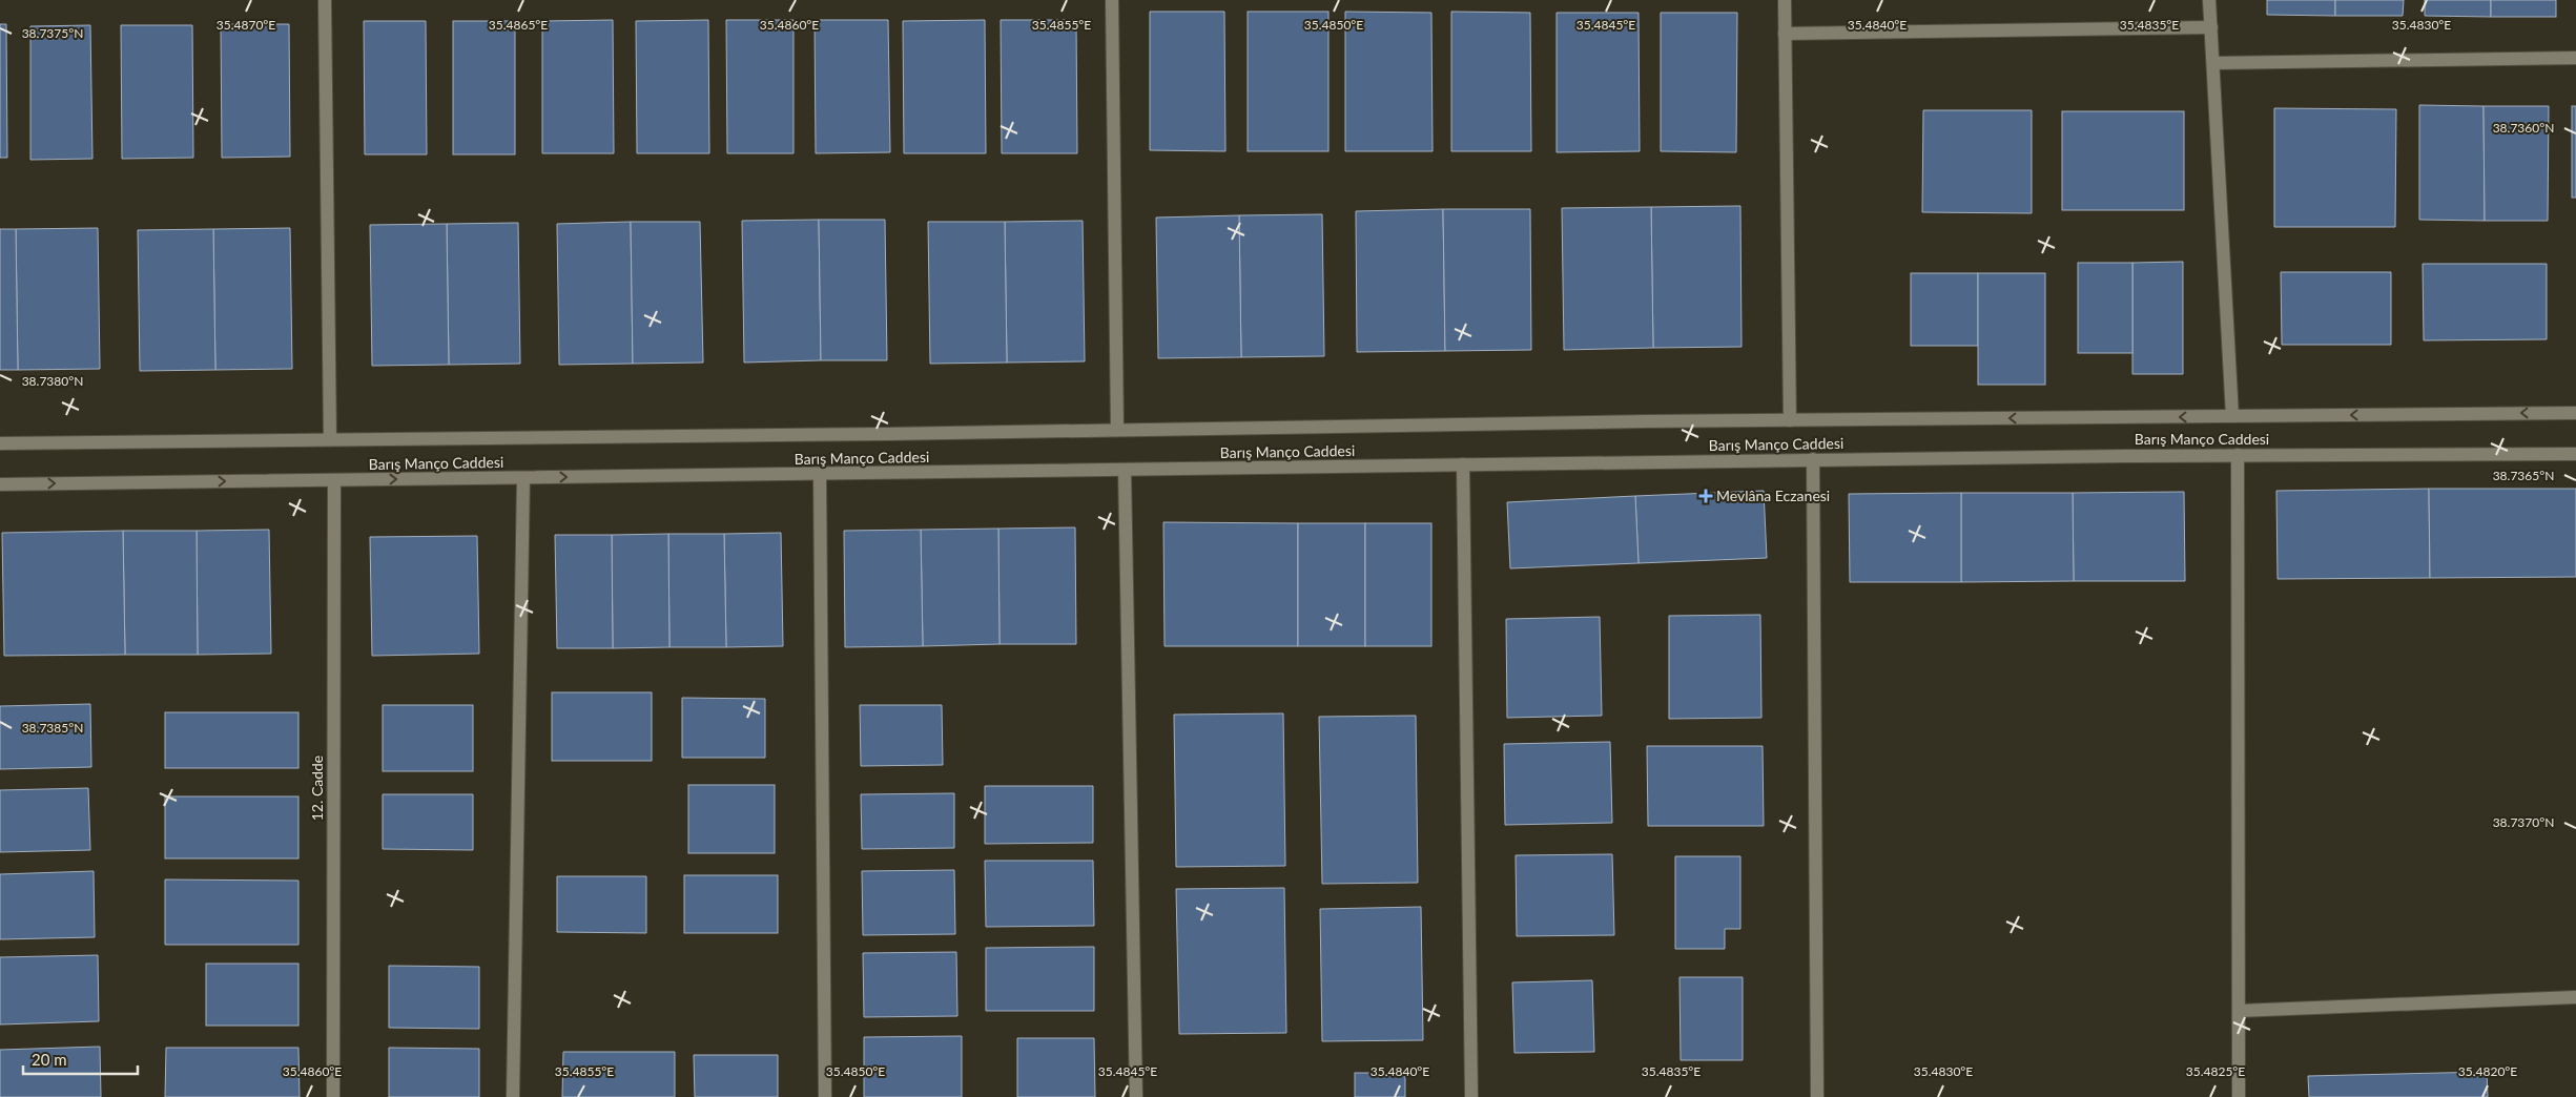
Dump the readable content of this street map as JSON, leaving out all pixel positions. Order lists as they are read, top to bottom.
{
  "streets": {
    "street": ["Barış Manço Caddesi", "12. Cadde"]
  },
  "crossings": [
    ["Barış Manço Caddesi", "12. Cadde"]
  ],
  "places": {
    "health": ["Mevlâna Eczanesi"]
  },
  "scale_bar": "20 m",
  "coordinates": [
    "35.4870°E",
    "35.4835°E",
    "35.4830°E",
    "35.4865°E",
    "35.4860°E",
    "35.4855°E",
    "35.4850°E",
    "35.4845°E",
    "35.4840°E",
    "38.7375°N",
    "38.7360°N",
    "38.7380°N",
    "38.7365°N",
    "38.7385°N",
    "38.7370°N",
    "35.4825°E",
    "35.4820°E"
  ]
}
